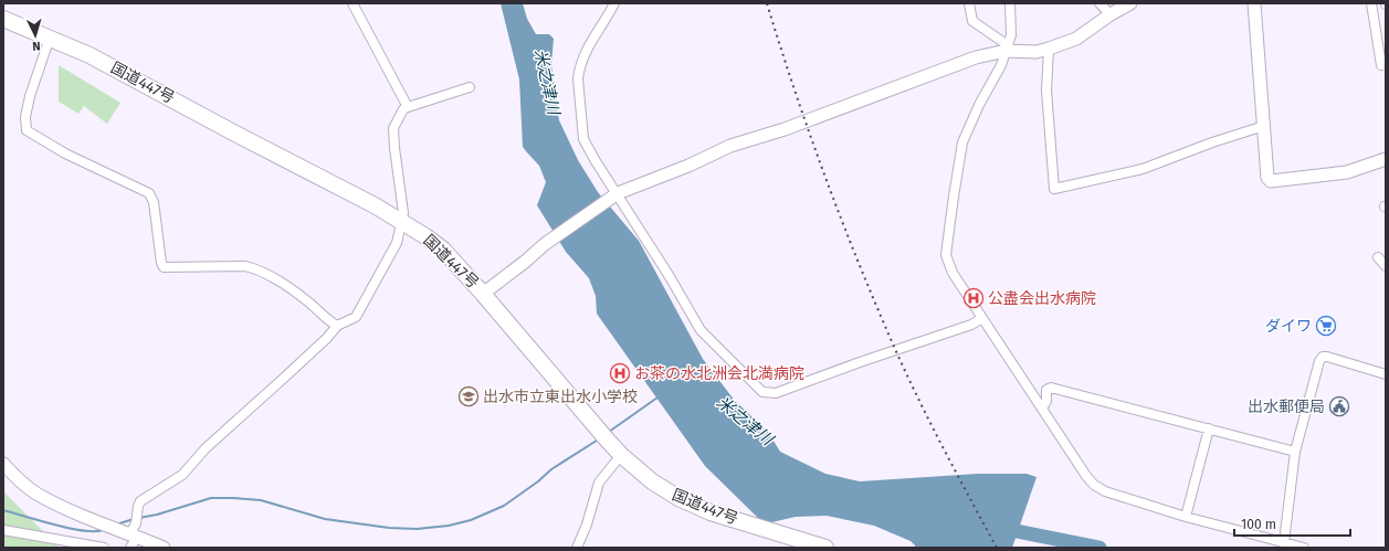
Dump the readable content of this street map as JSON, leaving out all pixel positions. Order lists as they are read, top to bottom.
{
  "streets": {
    "highway": ["国道447号"]
  },
  "water": ["米之津川"],
  "places": {
    "hospital": ["公盡会出水病院", "お茶の水北洲会北満病院"],
    "supermarket": ["ダイワ"],
    "school or university": ["出水市立東出水小学校"],
    "public building": ["出水郵便局"]
  },
  "scale_bar": "100 m",
  "north": "bottom"
}
